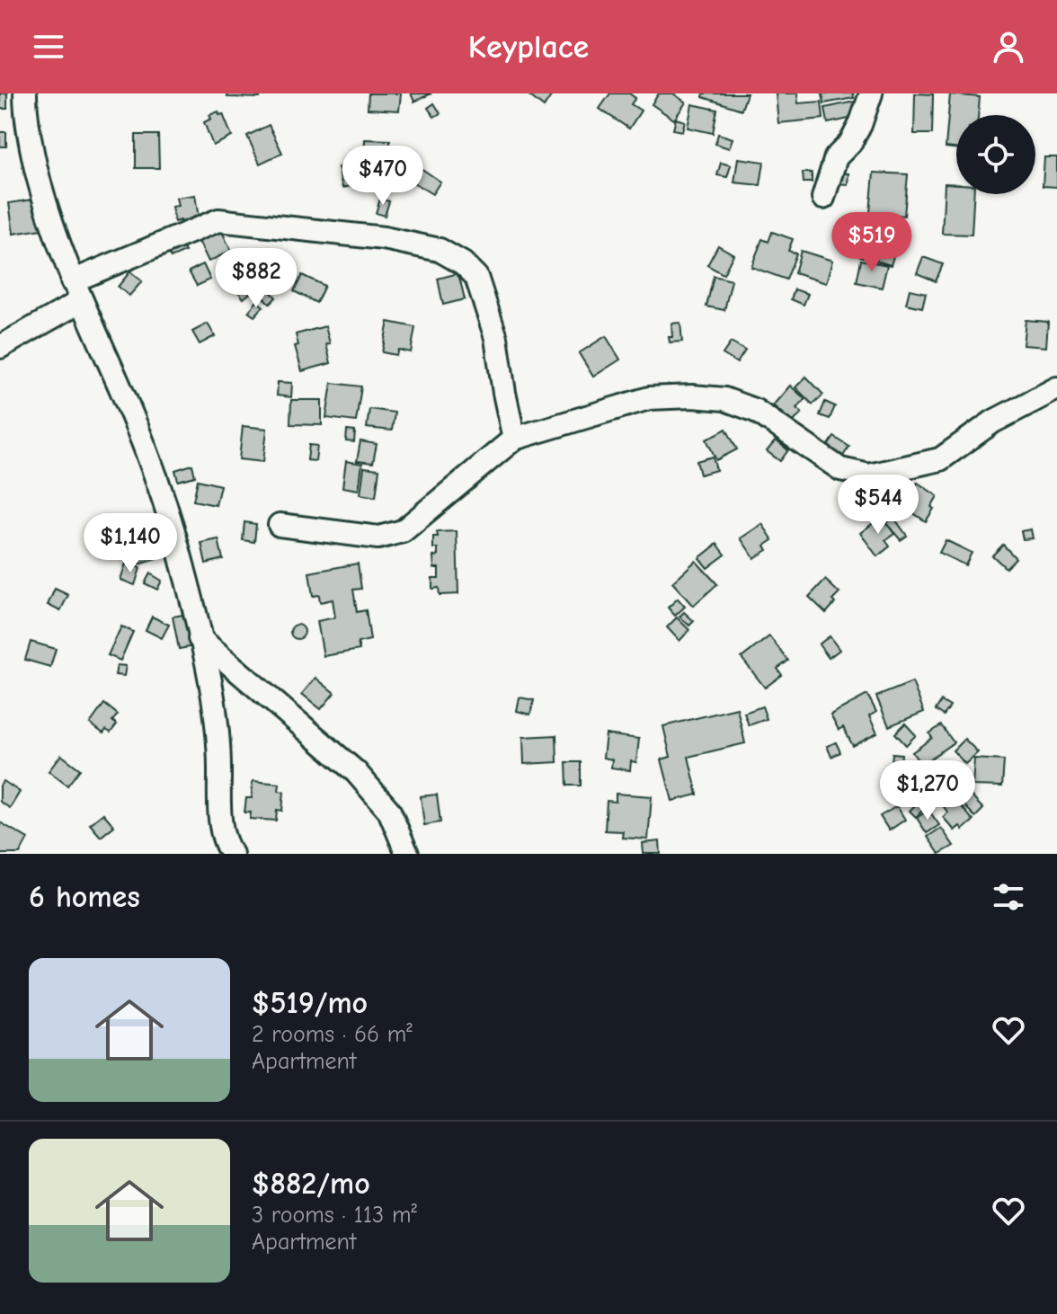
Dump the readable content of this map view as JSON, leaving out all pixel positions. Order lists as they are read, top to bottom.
{
  "page": {
    "header": "Keyplace",
    "price": [
      "$470",
      "$519",
      "$882",
      "$544",
      "$1,140",
      "$1,270"
    ],
    "heading": "6 homes",
    "list": [
      {
        "name": "$519/mo",
        "note": "2 rooms · 66 m² · Apartment"
      },
      {
        "name": "$882/mo",
        "note": "3 rooms · 113 m² · Apartment"
      }
    ]
  }
}
